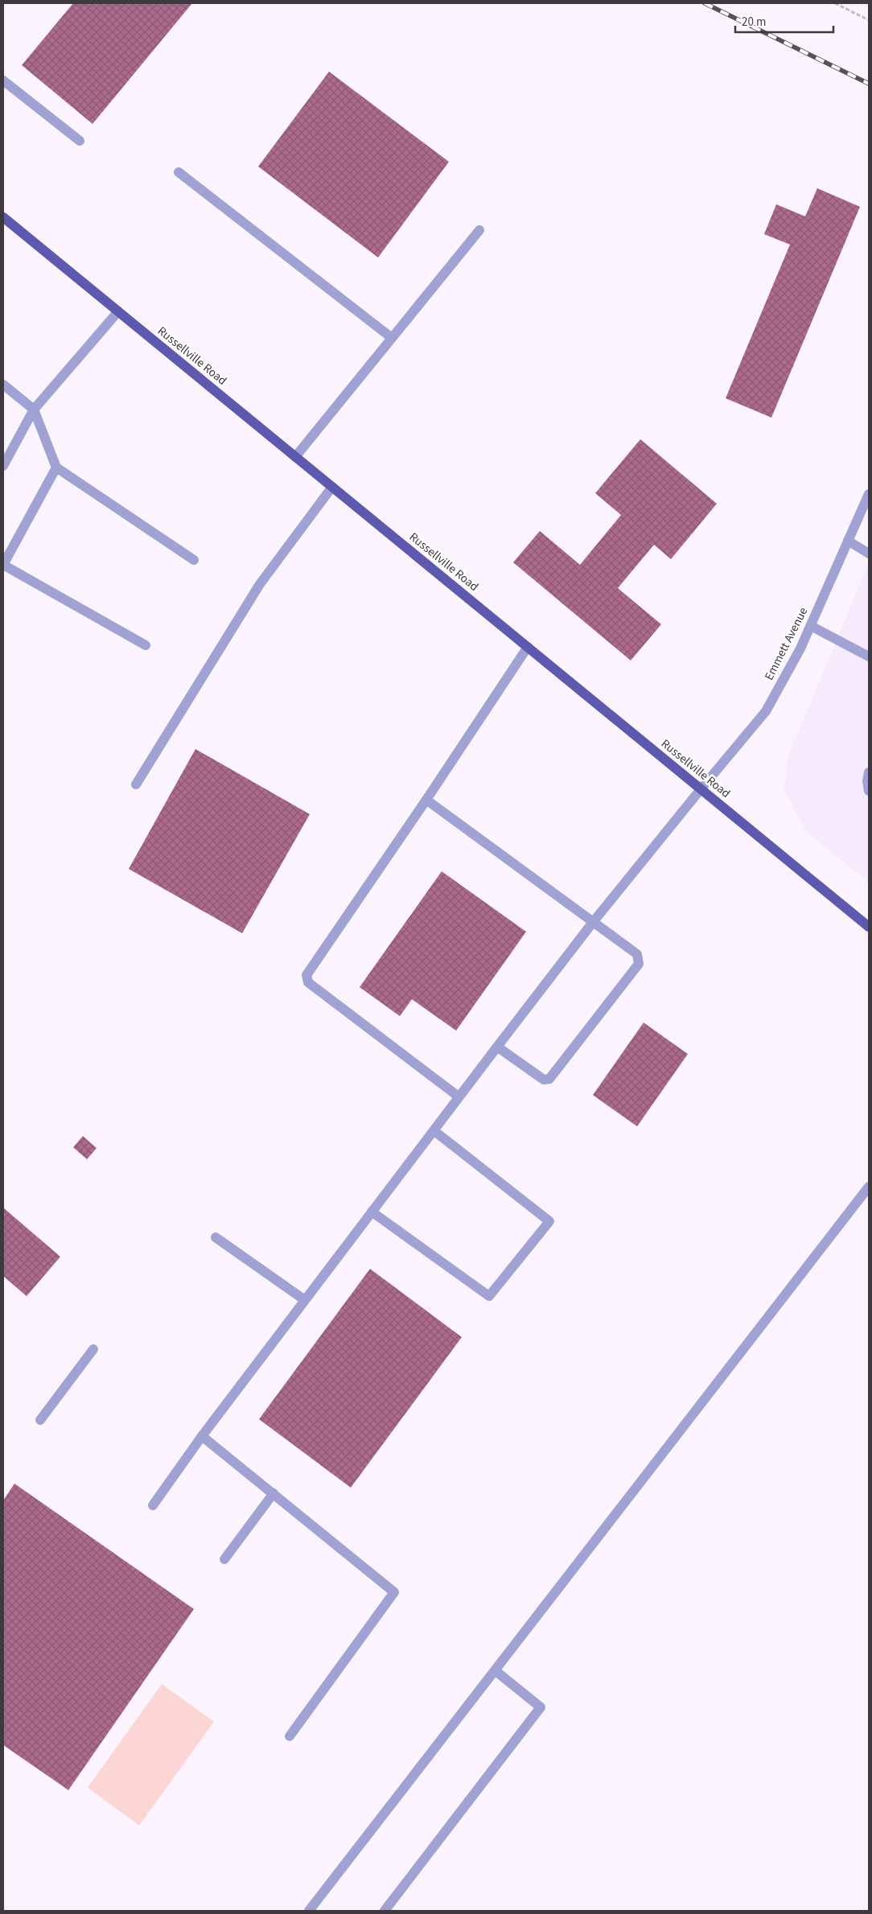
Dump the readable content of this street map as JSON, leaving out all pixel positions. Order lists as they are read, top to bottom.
{
  "streets": {
    "main road": ["Russellville Road"],
    "street": ["Emmett Avenue"]
  },
  "crossings": [
    ["Russellville Road", "Emmett Avenue"]
  ],
  "scale_bar": "20 m"
}
